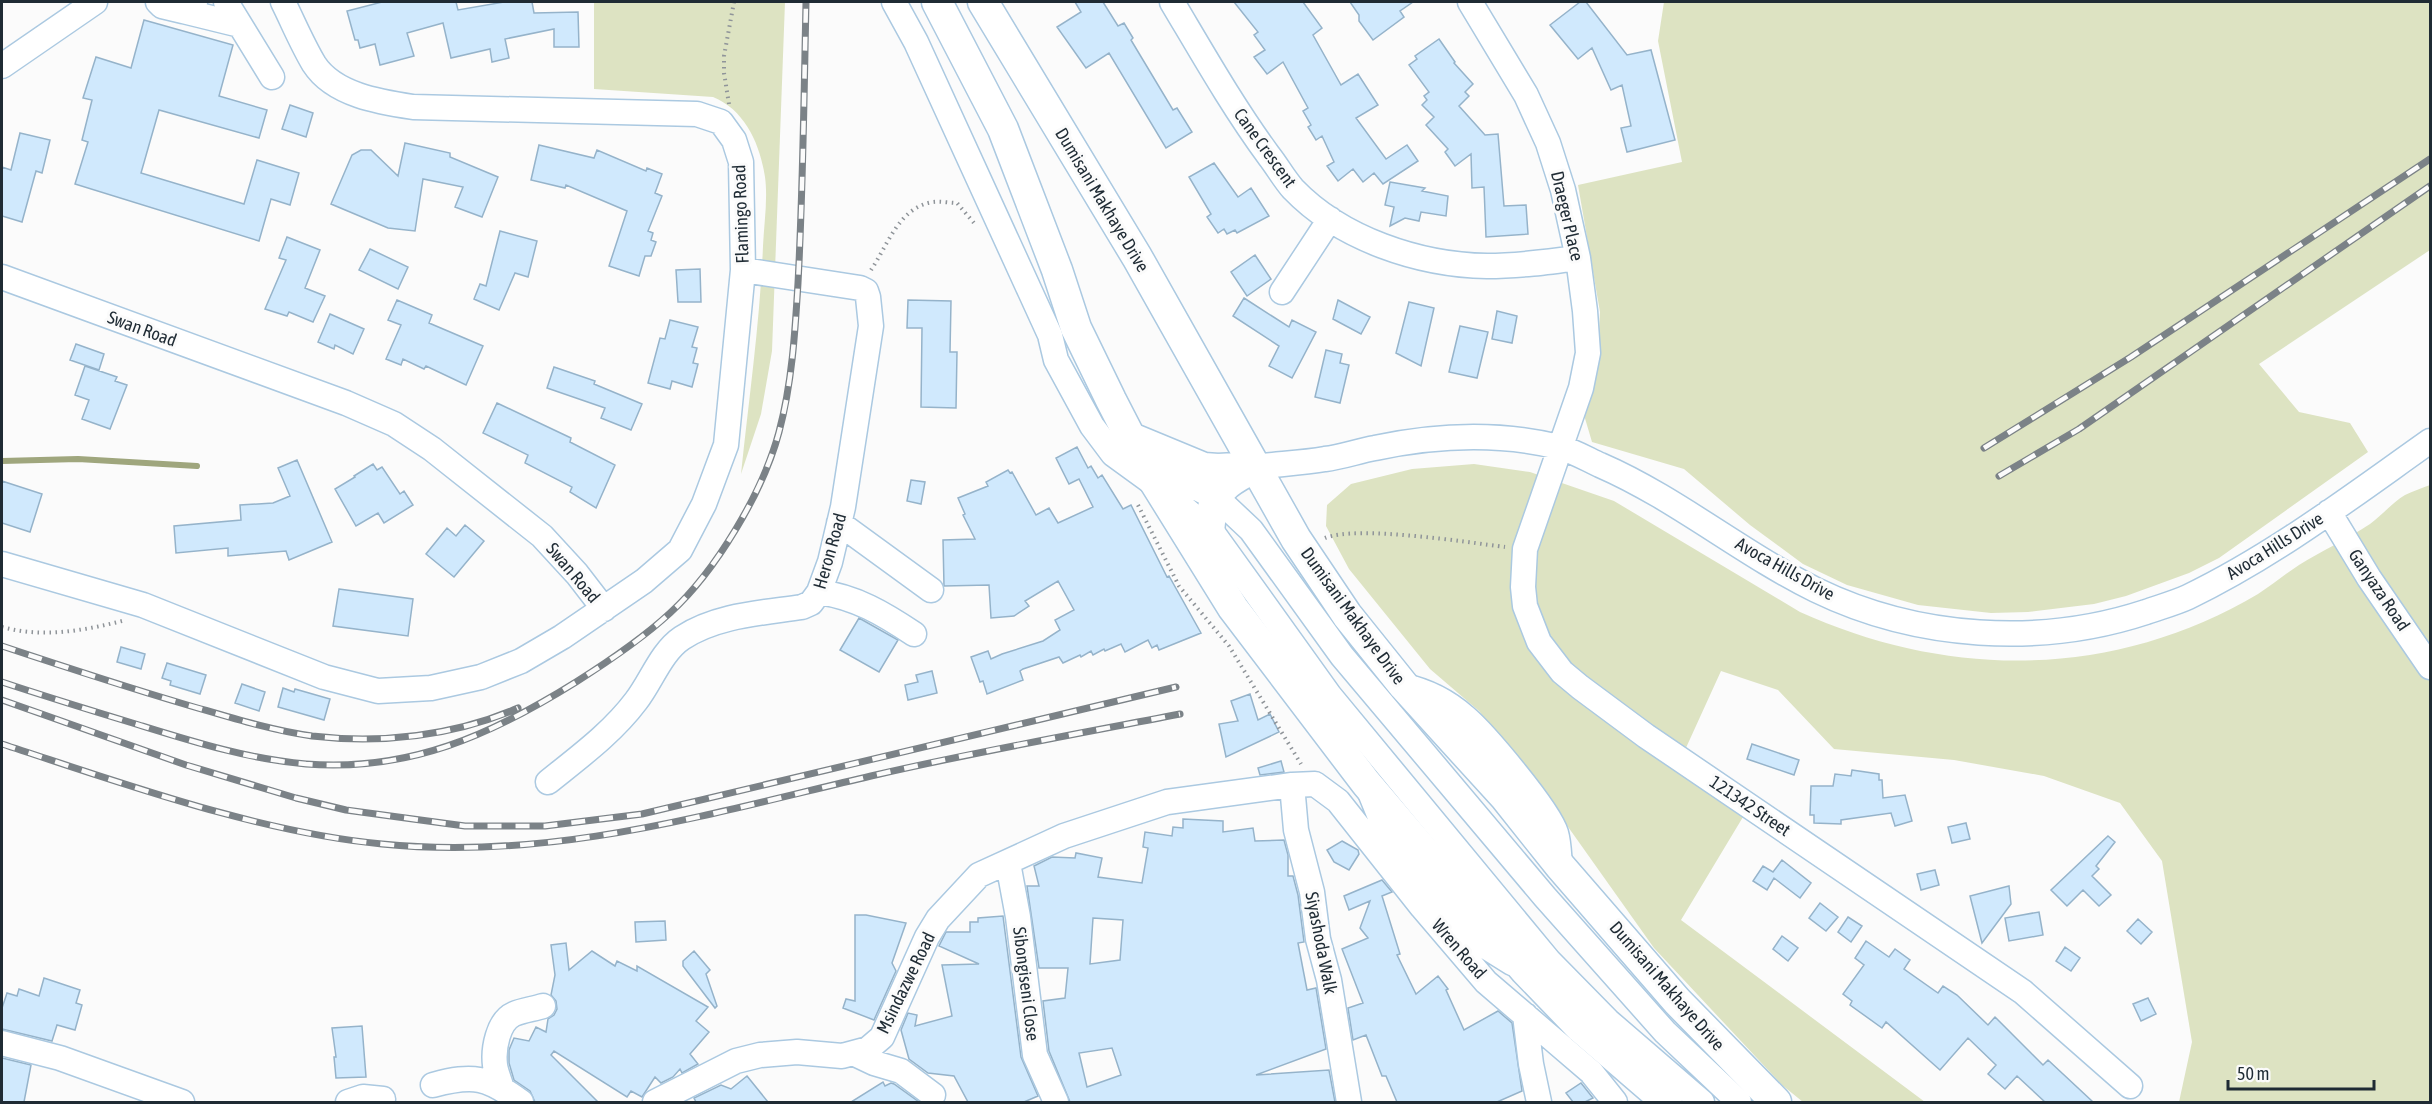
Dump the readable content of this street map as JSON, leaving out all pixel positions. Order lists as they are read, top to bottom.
{
  "streets": {
    "main road": ["Dumisani Makhaye Drive"],
    "street": [
      "Cane Crescent",
      "Flamingo Road",
      "Draeger Place",
      "Swan Road",
      "Avoca Hills Drive",
      "Heron Road",
      "Ganyaza Road",
      "121342 Street",
      "Siyashoda Walk",
      "Wren Road",
      "Msindazwe Road",
      "Sibongiseni Close"
    ]
  },
  "crossings": [
    ["Cane Crescent", "Draeger Place"],
    ["Dumisani Makhaye Drive", "Avoca Hills Drive"],
    ["Flamingo Road", "Swan Road"],
    ["Flamingo Road", "Heron Road"],
    ["Draeger Place", "Avoca Hills Drive"],
    ["Draeger Place", "121342 Street"],
    ["Avoca Hills Drive", "Ganyaza Road"],
    ["Avoca Hills Drive", "121342 Street"],
    ["Siyashoda Walk", "Wren Road"],
    ["Siyashoda Walk", "Msindazwe Road"],
    ["Wren Road", "Msindazwe Road"],
    ["Msindazwe Road", "Sibongiseni Close"]
  ],
  "scale_bar": "50 m"
}
